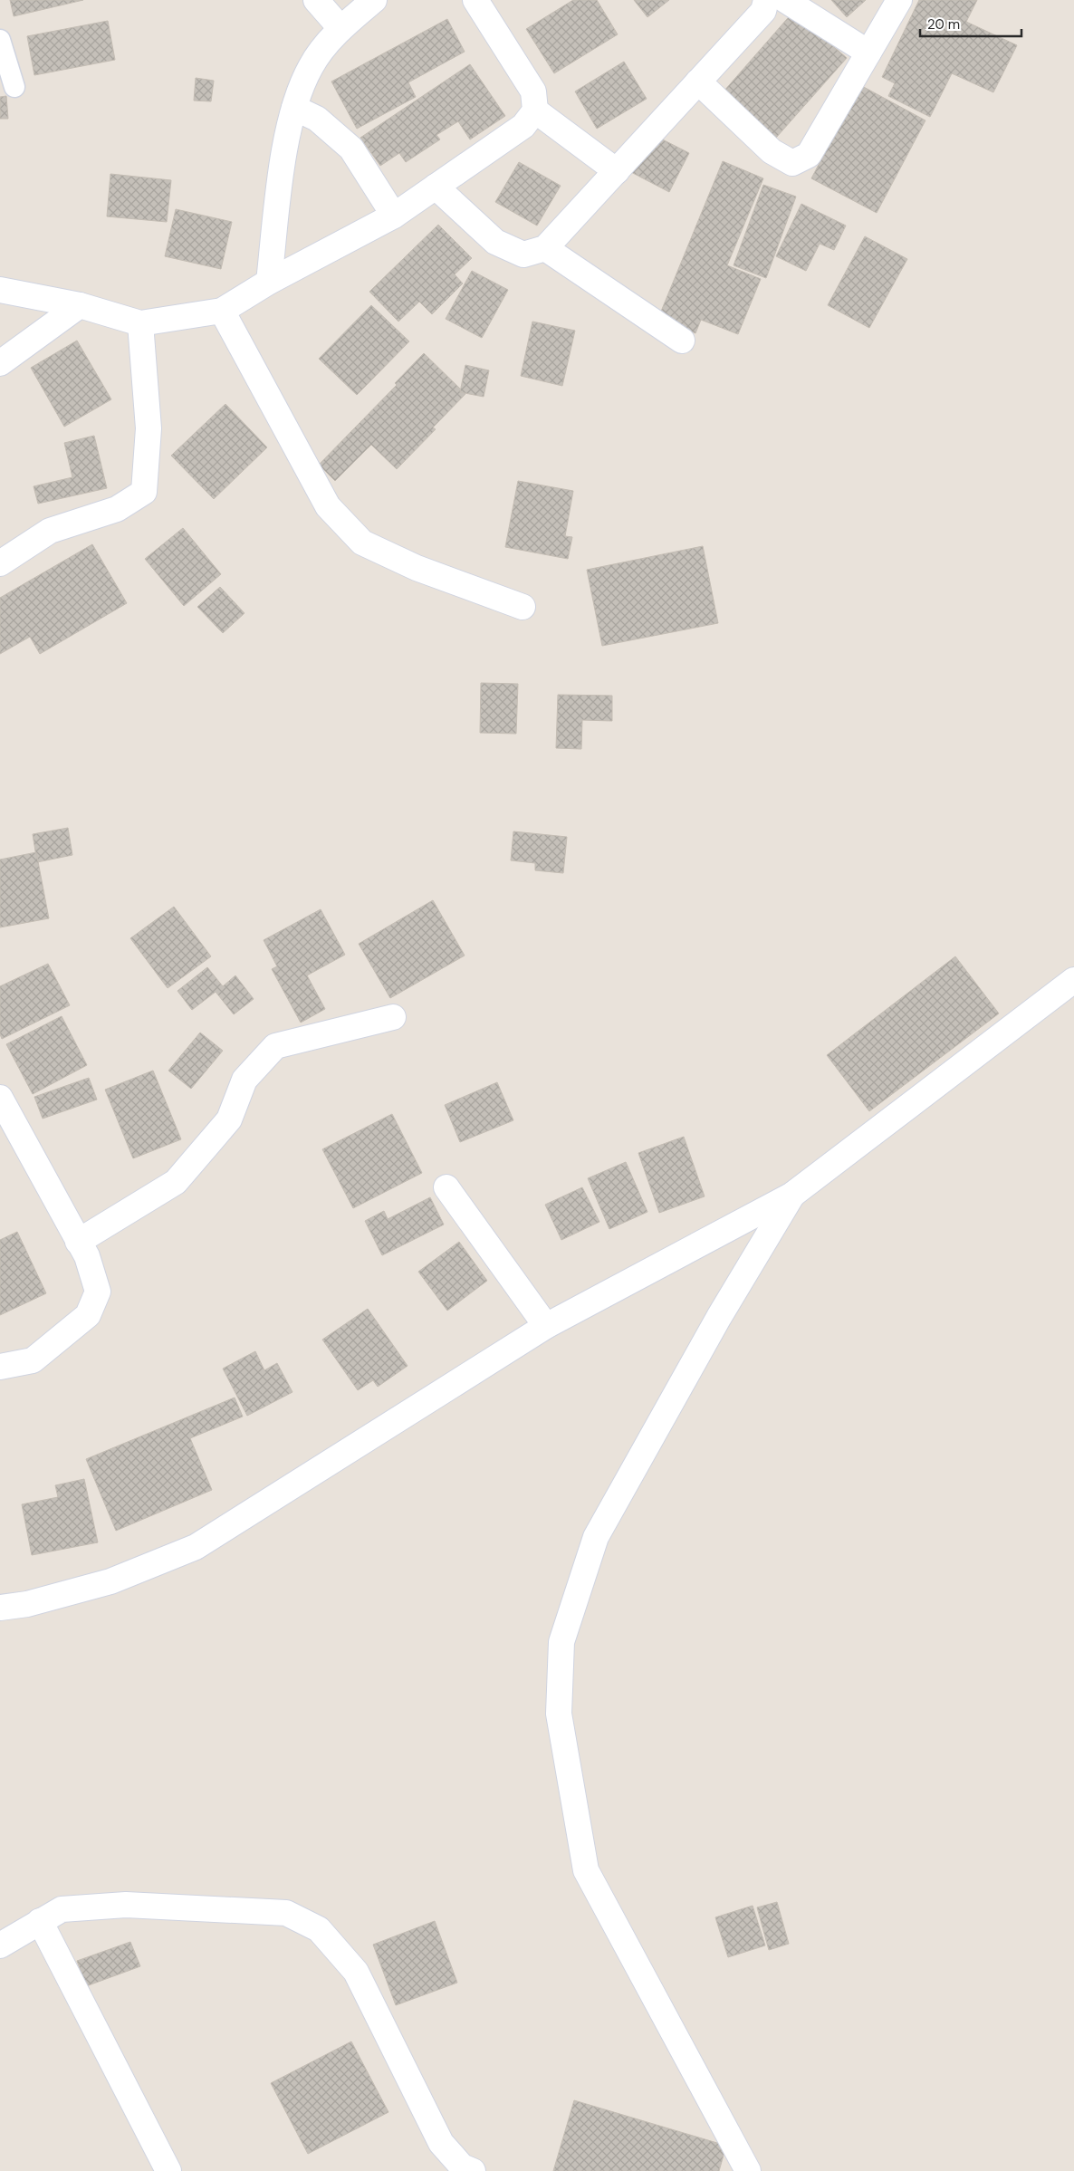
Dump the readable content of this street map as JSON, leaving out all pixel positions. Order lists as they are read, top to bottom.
{
  "scale_bar": "20 m"
}
